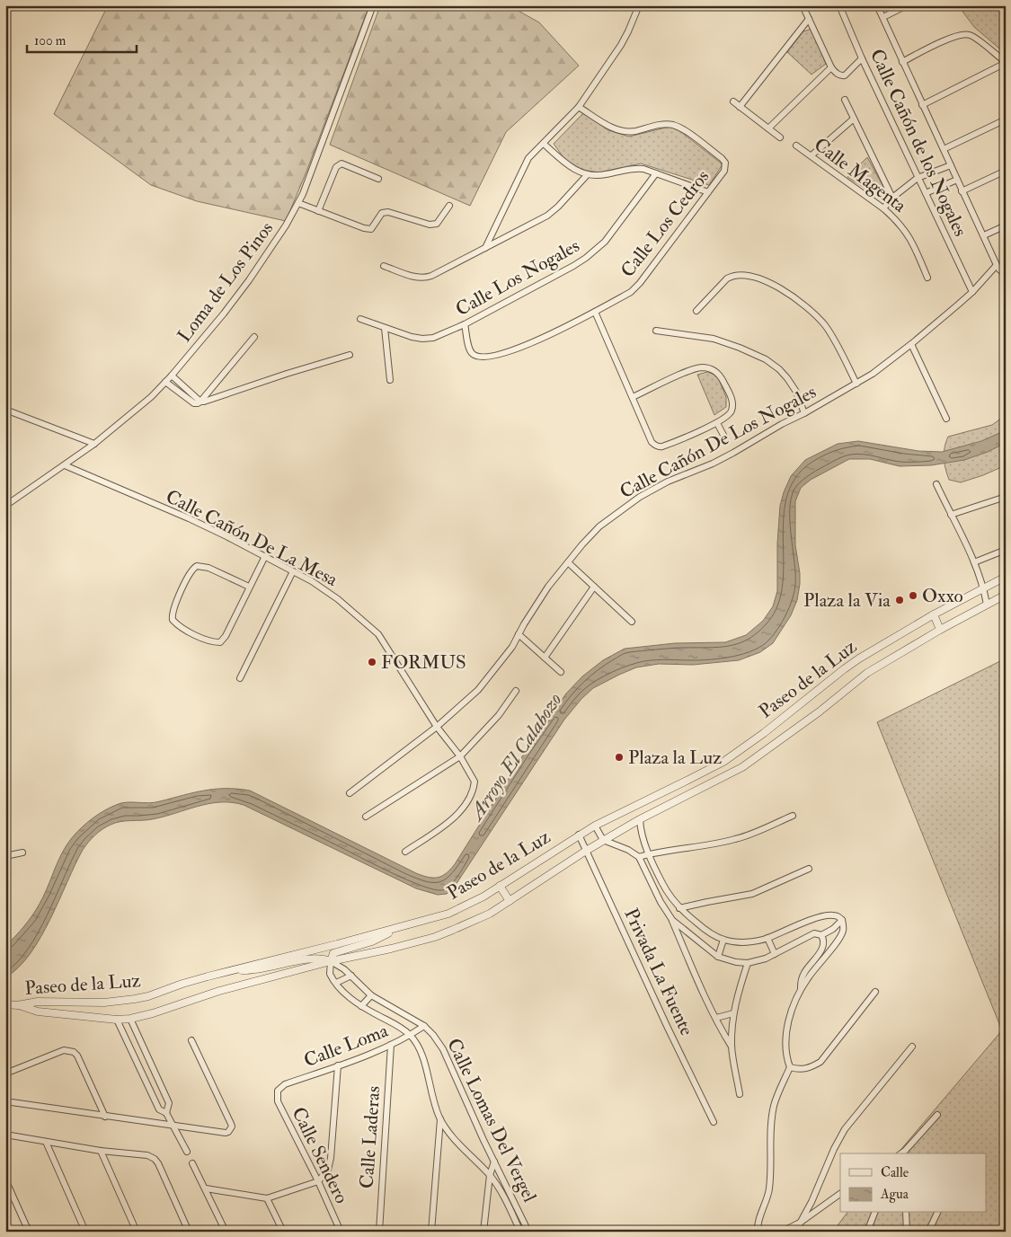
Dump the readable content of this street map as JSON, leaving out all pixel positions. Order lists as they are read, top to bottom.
{
  "streets": {
    "street": [
      "Calle Cañón de los Nogales",
      "Calle Magenta",
      "Calle Los Cedros",
      "Calle Los Nogales",
      "Loma de Los Pinos",
      "Calle Cañón De Los Nogales",
      "Calle Cañón De La Mesa",
      "Paseo de la Luz",
      "Privada La Fuente",
      "Calle Loma",
      "Calle Lomas Del Vergel",
      "Calle Laderas",
      "Calle Sendero"
    ]
  },
  "crossings": [
    ["Calle Cañón de los Nogales", "Calle Cañón De Los Nogales"],
    ["Calle Los Cedros", "Calle Los Nogales"],
    ["Loma de Los Pinos", "Calle Cañón De La Mesa"],
    ["Calle Cañón De Los Nogales", "Calle Cañón De La Mesa"],
    ["Paseo de la Luz", "Privada La Fuente"],
    ["Paseo de la Luz", "Calle Lomas Del Vergel"],
    ["Calle Loma", "Calle Lomas Del Vergel"],
    ["Calle Loma", "Calle Laderas"],
    ["Calle Loma", "Calle Sendero"]
  ],
  "water": ["Arroyo El Calabozo"],
  "places": [
    "Oxxo",
    "Plaza la Via",
    "FORMUS",
    "Plaza la Luz"
  ],
  "legend": ["Calle", "Agua"],
  "scale_bar": "100 m"
}
